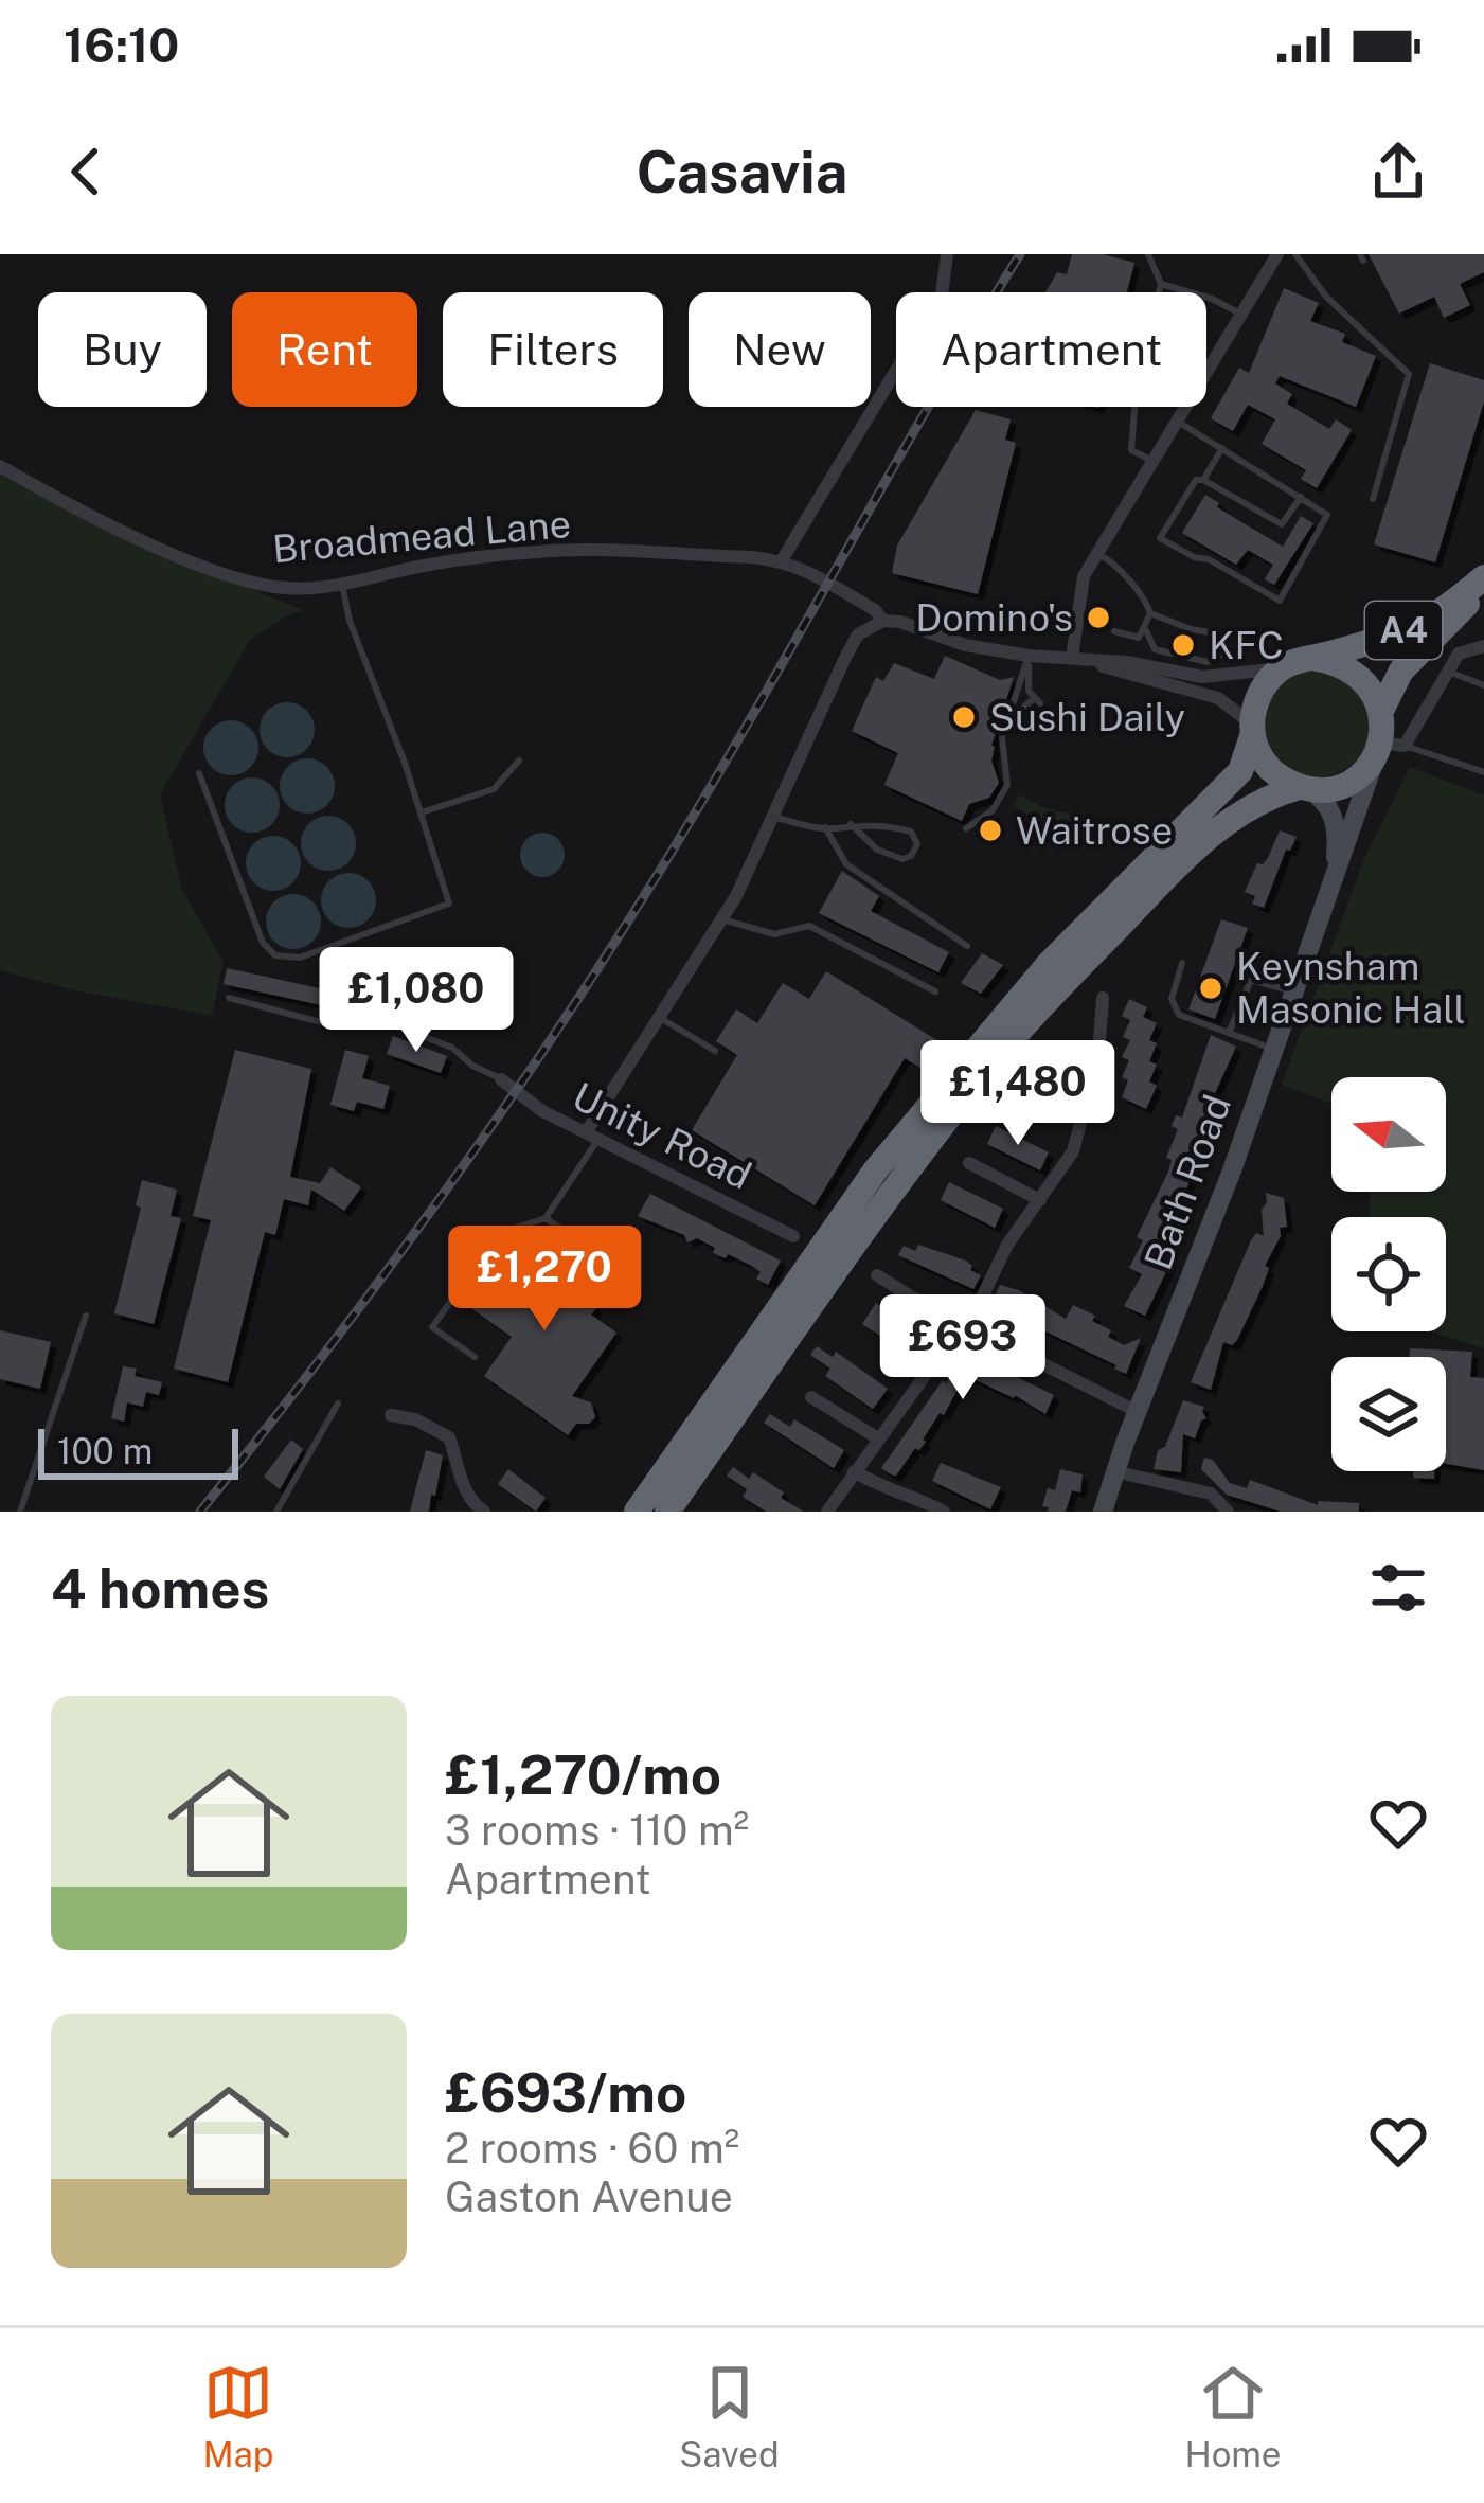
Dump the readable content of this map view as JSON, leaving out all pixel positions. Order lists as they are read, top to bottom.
{
  "streets": {
    "highway": ["A4"],
    "main road": ["Bath Road"],
    "street": ["Broadmead Lane", "Unity Road"]
  },
  "crossings": [
    ["Broadmead Lane", "A4"],
    ["Broadmead Lane", "Bath Road"],
    ["A4", "Bath Road"]
  ],
  "places": [
    "Domino's",
    "KFC",
    "Sushi Daily",
    "Waitrose",
    "Keynsham Masonic Hall"
  ],
  "scale_bar": "100 m",
  "north": "left",
  "page": {
    "status": "16:10",
    "header": "Casavia",
    "chip": [
      "Buy",
      "Rent",
      "Filters",
      "New",
      "Apartment"
    ],
    "price": [
      "£1,080",
      "£1,480",
      "£1,270",
      "£693"
    ],
    "scale": "100 m",
    "heading": "4 homes",
    "list": [
      {
        "name": "£1,270/mo",
        "note": "3 rooms · 110 m² · Apartment"
      },
      {
        "name": "£693/mo",
        "note": "2 rooms · 60 m² · Gaston Avenue"
      }
    ],
    "tabs": ["Map", "Saved", "Home"]
  }
}
